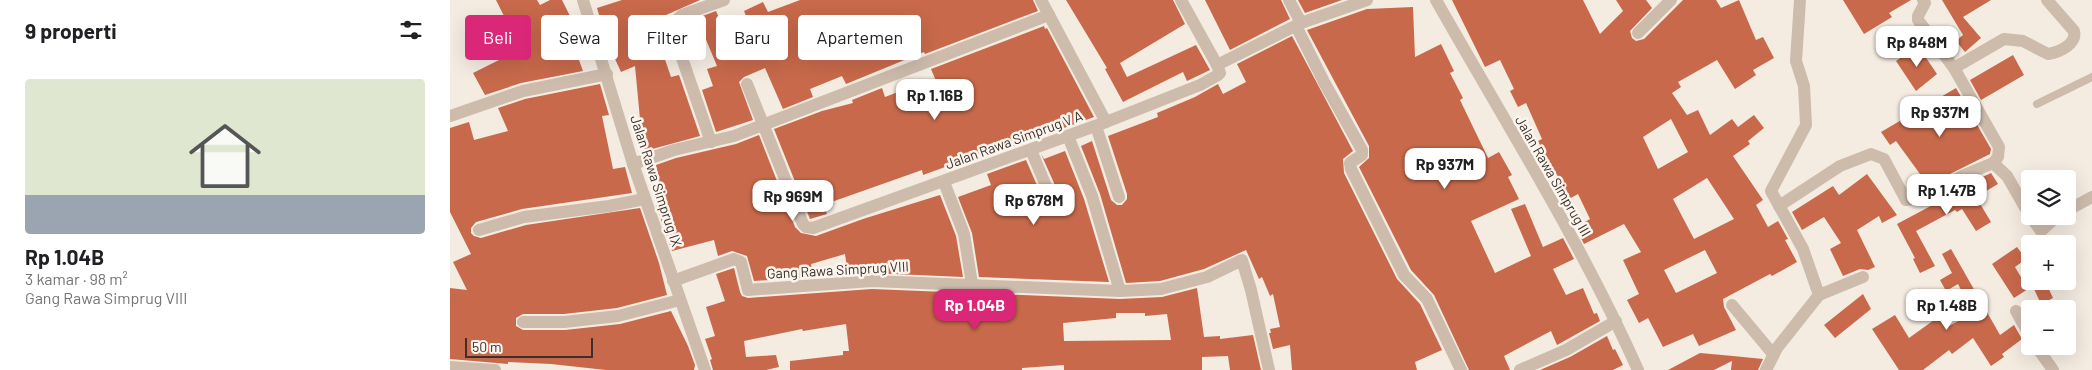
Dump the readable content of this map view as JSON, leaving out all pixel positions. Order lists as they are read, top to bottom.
{
  "streets": {
    "street": [
      "Jalan Rawa Simprug V A",
      "Jalan Rawa Simprug III",
      "Jalan Rawa Simprug IX",
      "Gang Rawa Simprug VIII"
    ]
  },
  "crossings": [
    ["Jalan Rawa Simprug IX", "Gang Rawa Simprug VIII"]
  ],
  "scale_bar": "50 m",
  "page": {
    "heading": "9 properti",
    "chip": [
      "Beli",
      "Sewa",
      "Filter",
      "Baru",
      "Apartemen"
    ],
    "price": [
      "Rp 848M",
      "Rp 1.16B",
      "Rp 937M",
      "Rp 937M",
      "Rp 1.47B",
      "Rp 969M",
      "Rp 678M",
      "Rp 1.04B",
      "Rp 1.48B"
    ],
    "list": [
      {
        "name": "Rp 1.04B",
        "note": "3 kamar · 98 m² · Gang Rawa Simprug VIII"
      }
    ],
    "map_buttons": ["+", "−"],
    "scale": "50 m"
  }
}
